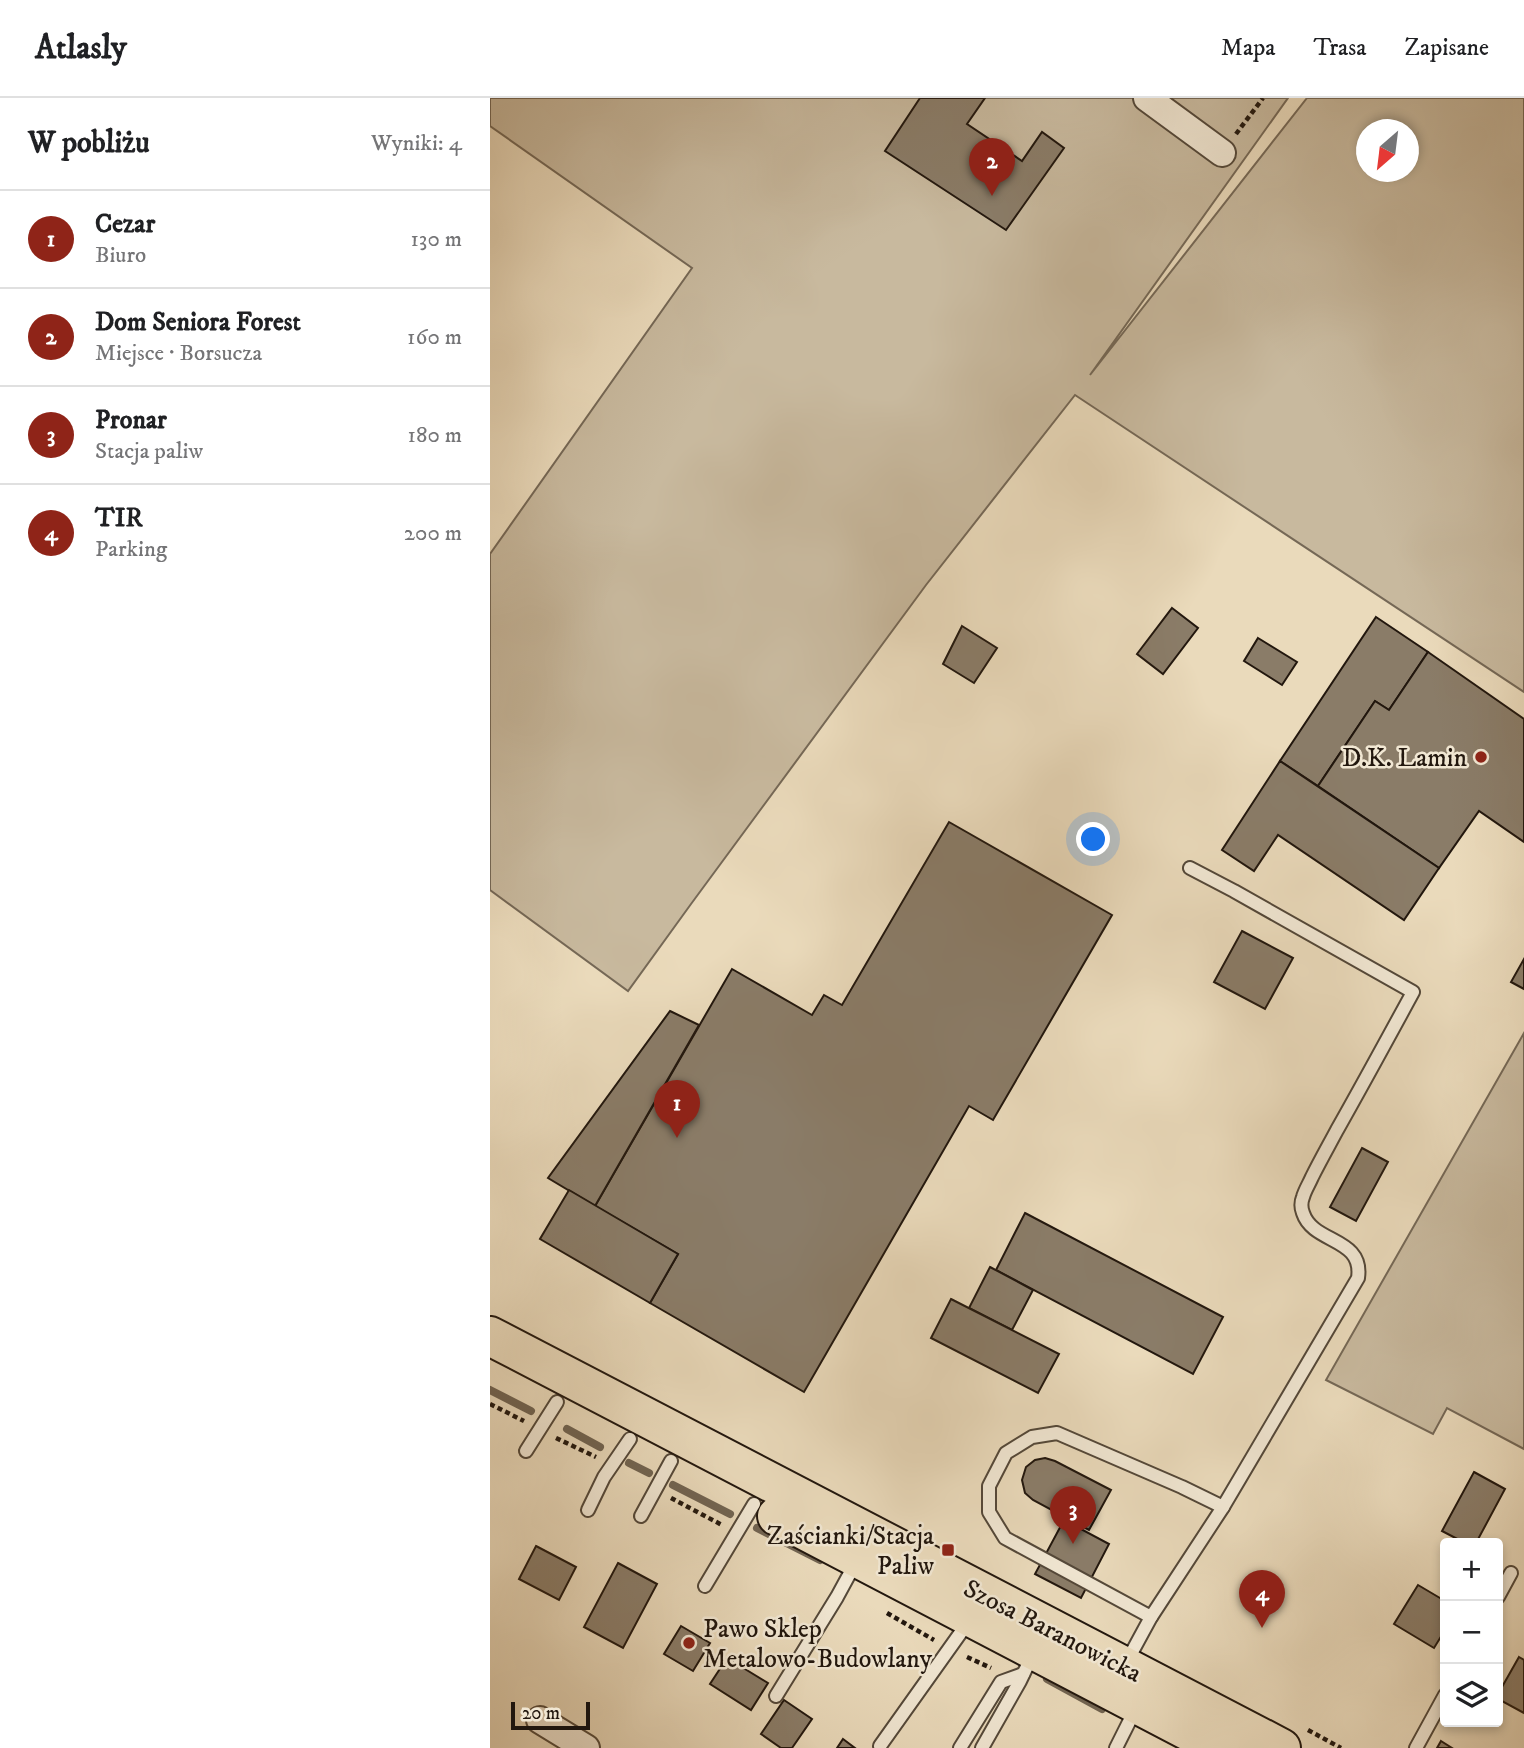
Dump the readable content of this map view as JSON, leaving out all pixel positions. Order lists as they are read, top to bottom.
{
  "streets": {
    "main road": ["Szosa Baranowicka"]
  },
  "places": {
    "other": ["D.K. Lamin", "Pawo Sklep Metalowo-Budowlany"],
    "transit": ["Zaścianki/Stacja Paliw"]
  },
  "scale_bar": "20 m",
  "north": "bottom left",
  "page": {
    "header": "Atlasly",
    "nav": ["Mapa", "Trasa", "Zapisane"],
    "heading": ["W pobliżu", "Wyniki: 4"],
    "pins": [
      "2",
      "1",
      "3",
      "4"
    ],
    "list": [
      {
        "mark": "1",
        "name": "Cezar",
        "note": "Biuro",
        "value": "130 m"
      },
      {
        "mark": "2",
        "name": "Dom Seniora Forest",
        "note": "Miejsce · Borsucza",
        "value": "160 m"
      },
      {
        "mark": "3",
        "name": "Pronar",
        "note": "Stacja paliw",
        "value": "180 m"
      },
      {
        "mark": "4",
        "name": "TIR",
        "note": "Parking",
        "value": "200 m"
      }
    ],
    "map_buttons": ["+", "−"],
    "scale": "20 m"
  }
}
